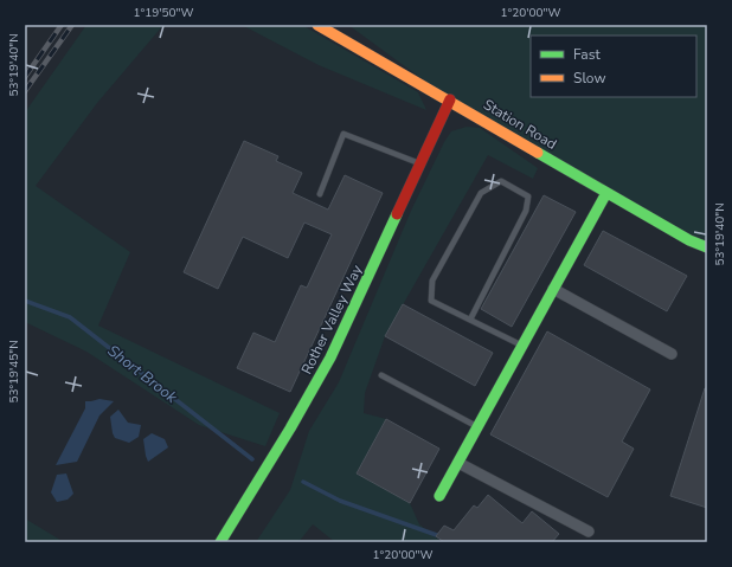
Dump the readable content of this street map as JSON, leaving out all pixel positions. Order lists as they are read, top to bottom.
{
  "streets": {
    "street": ["Station Road", "Rother Valley Way"]
  },
  "crossings": [
    ["Station Road", "Rother Valley Way"]
  ],
  "water": ["Short Brook"],
  "legend": ["Fast", "Slow"],
  "coordinates": [
    "1°19'50\"W",
    "1°20'00\"W",
    "53°19'40\"N",
    "53°19'45\"N"
  ]
}
